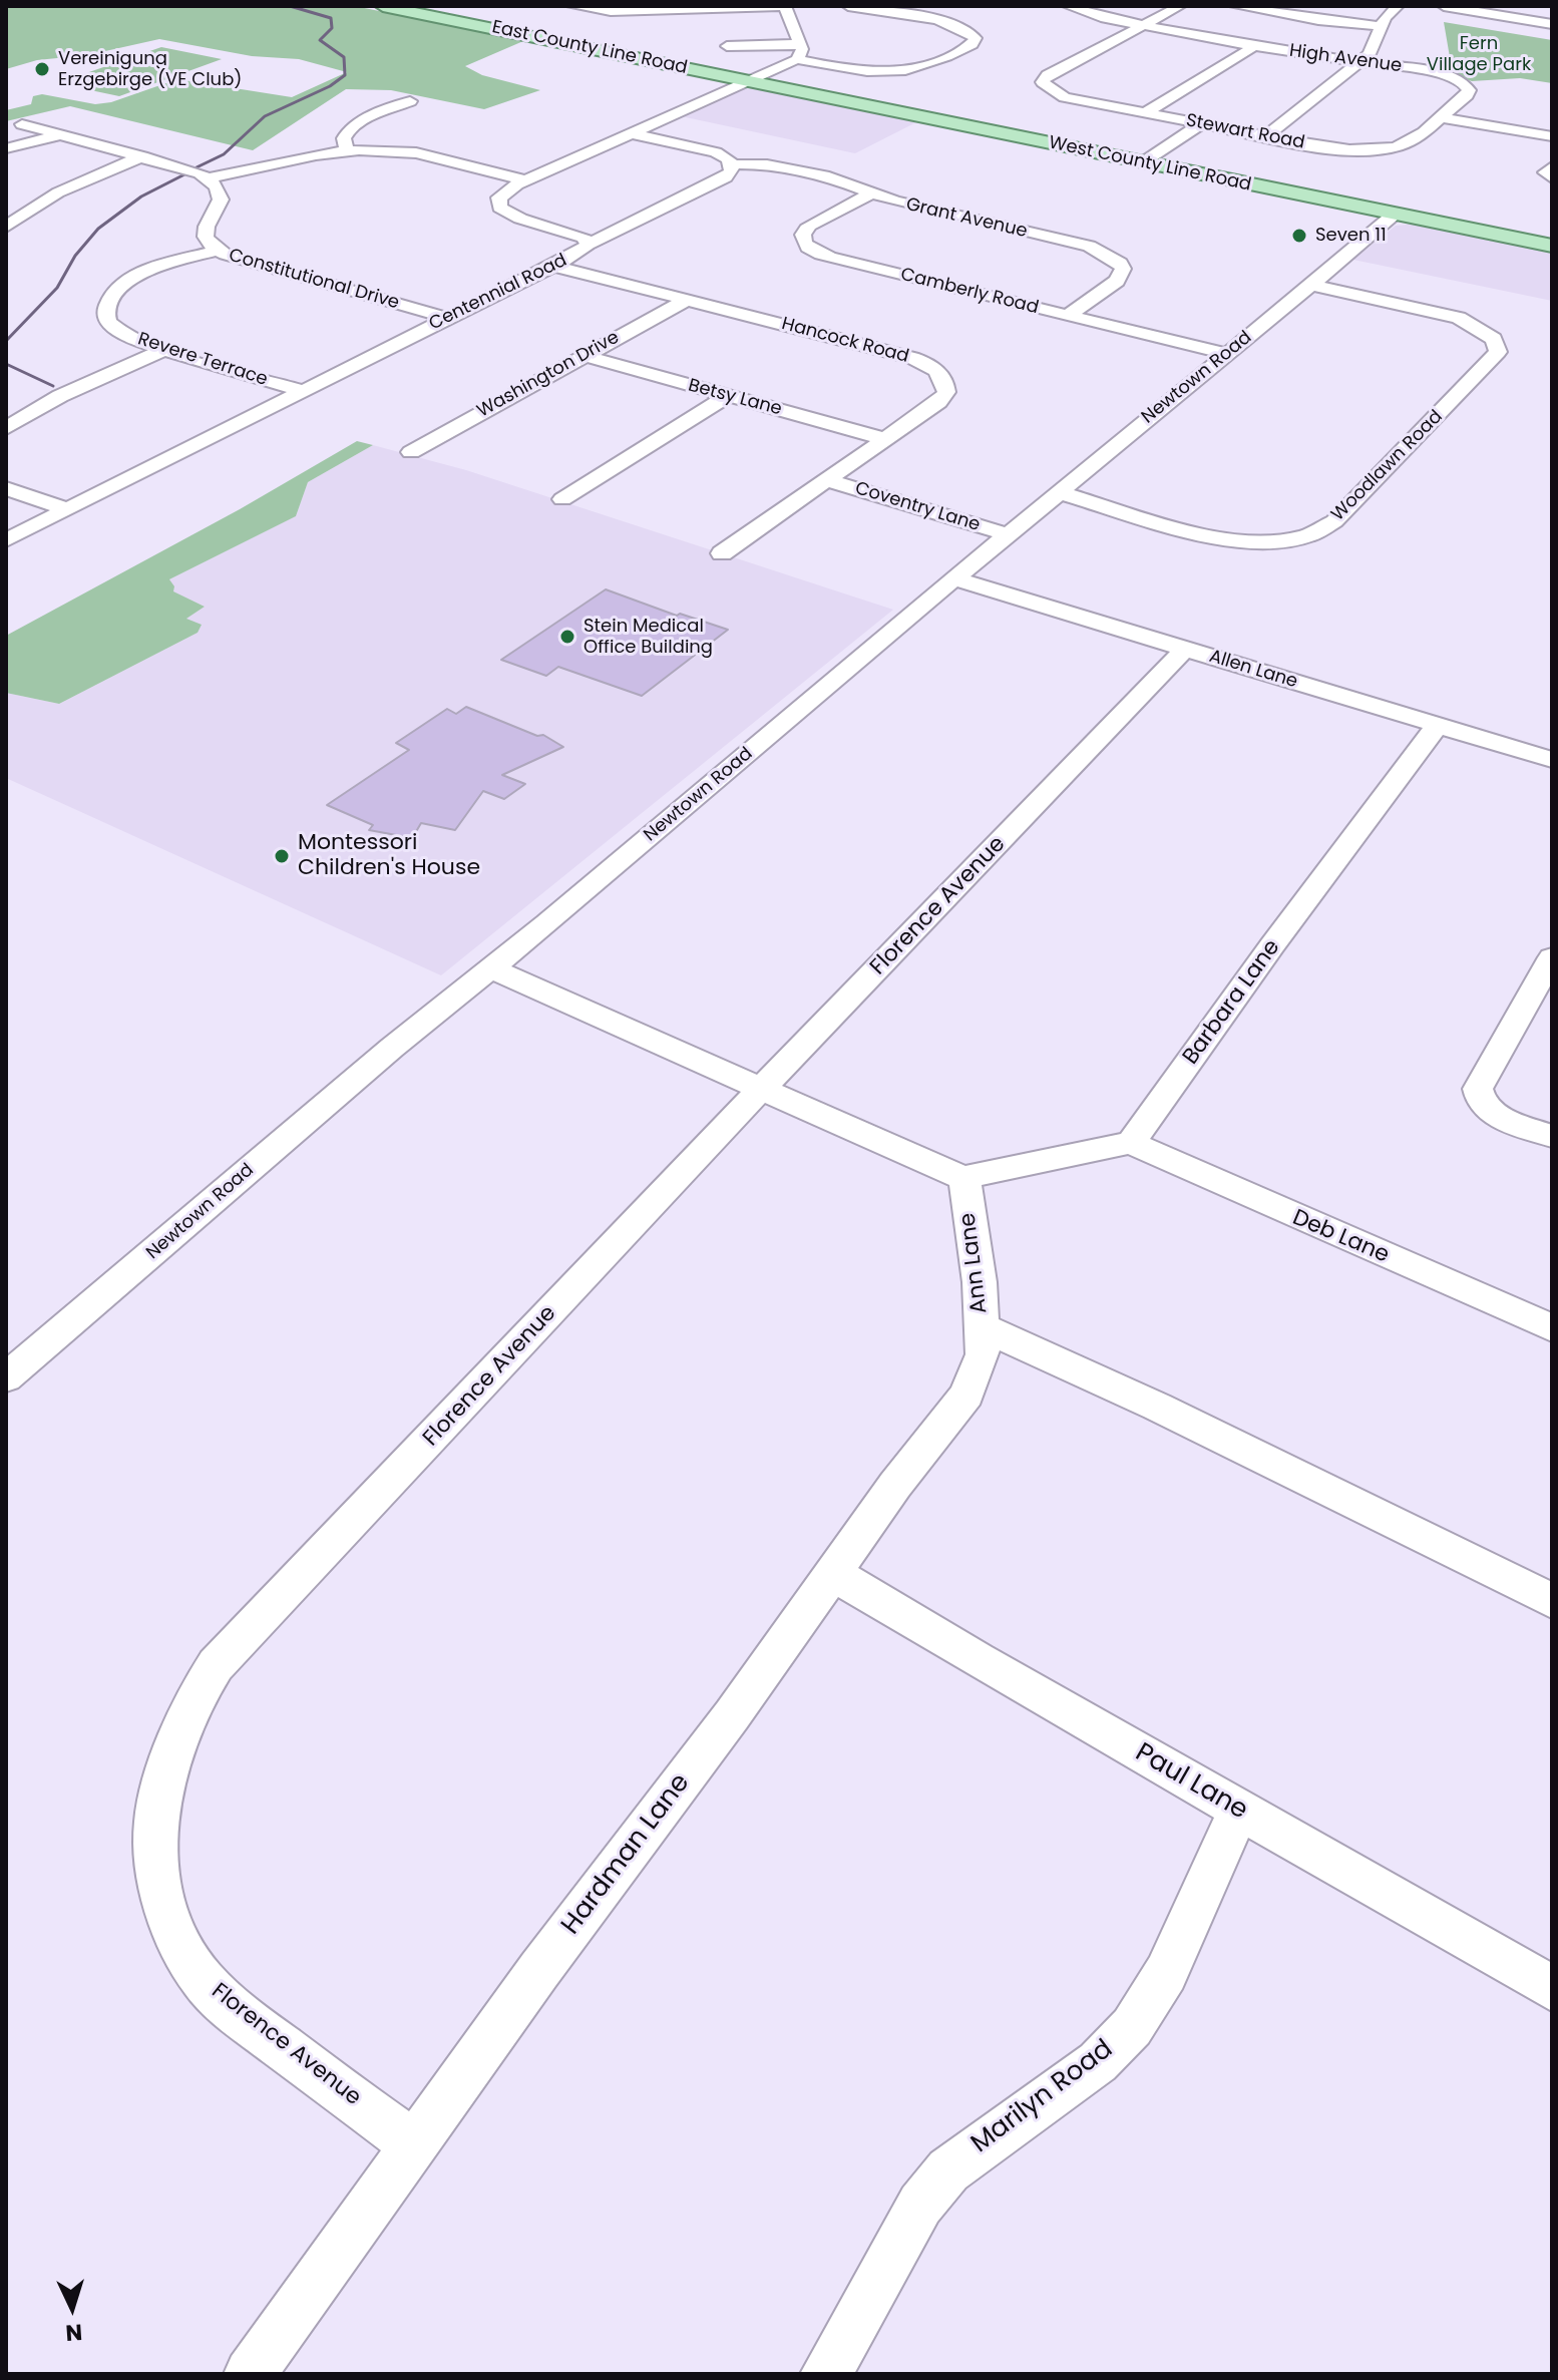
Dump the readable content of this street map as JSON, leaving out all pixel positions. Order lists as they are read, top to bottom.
{
  "streets": {
    "main road": ["East County Line Road", "West County Line Road"],
    "street": [
      "High Avenue",
      "Stewart Road",
      "Grant Avenue",
      "Constitutional Drive",
      "Camberly Road",
      "Centennial Road",
      "Hancock Road",
      "Revere Terrace",
      "Washington Drive",
      "Newtown Road",
      "Betsy Lane",
      "Woodlawn Road",
      "Coventry Lane",
      "Allen Lane",
      "Florence Avenue",
      "Barbara Lane",
      "Deb Lane",
      "Ann Lane",
      "Paul Lane",
      "Hardman Lane",
      "Marilyn Road"
    ]
  },
  "crossings": [
    ["East County Line Road", "West County Line Road"],
    ["East County Line Road", "Centennial Road"],
    ["High Avenue", "Stewart Road"],
    ["West County Line Road", "Centennial Road"],
    ["West County Line Road", "Newtown Road"],
    ["Grant Avenue", "Camberly Road"],
    ["Constitutional Drive", "Centennial Road"],
    ["Constitutional Drive", "Revere Terrace"],
    ["Camberly Road", "Newtown Road"],
    ["Centennial Road", "Hancock Road"],
    ["Centennial Road", "Revere Terrace"],
    ["Hancock Road", "Washington Drive"],
    ["Hancock Road", "Betsy Lane"],
    ["Hancock Road", "Coventry Lane"],
    ["Washington Drive", "Betsy Lane"],
    ["Newtown Road", "Woodlawn Road"],
    ["Newtown Road", "Coventry Lane"],
    ["Newtown Road", "Allen Lane"],
    ["Allen Lane", "Florence Avenue"],
    ["Allen Lane", "Barbara Lane"],
    ["Florence Avenue", "Hardman Lane"],
    ["Barbara Lane", "Deb Lane"],
    ["Ann Lane", "Hardman Lane"],
    ["Paul Lane", "Hardman Lane"],
    ["Paul Lane", "Marilyn Road"]
  ],
  "parks": ["Fern Village Park"],
  "places": [
    "Vereinigung Erzgebirge (VE Club)",
    "Seven 11",
    "Stein Medical Office Building",
    "Montessori Children's House"
  ],
  "north": "bottom"
}
